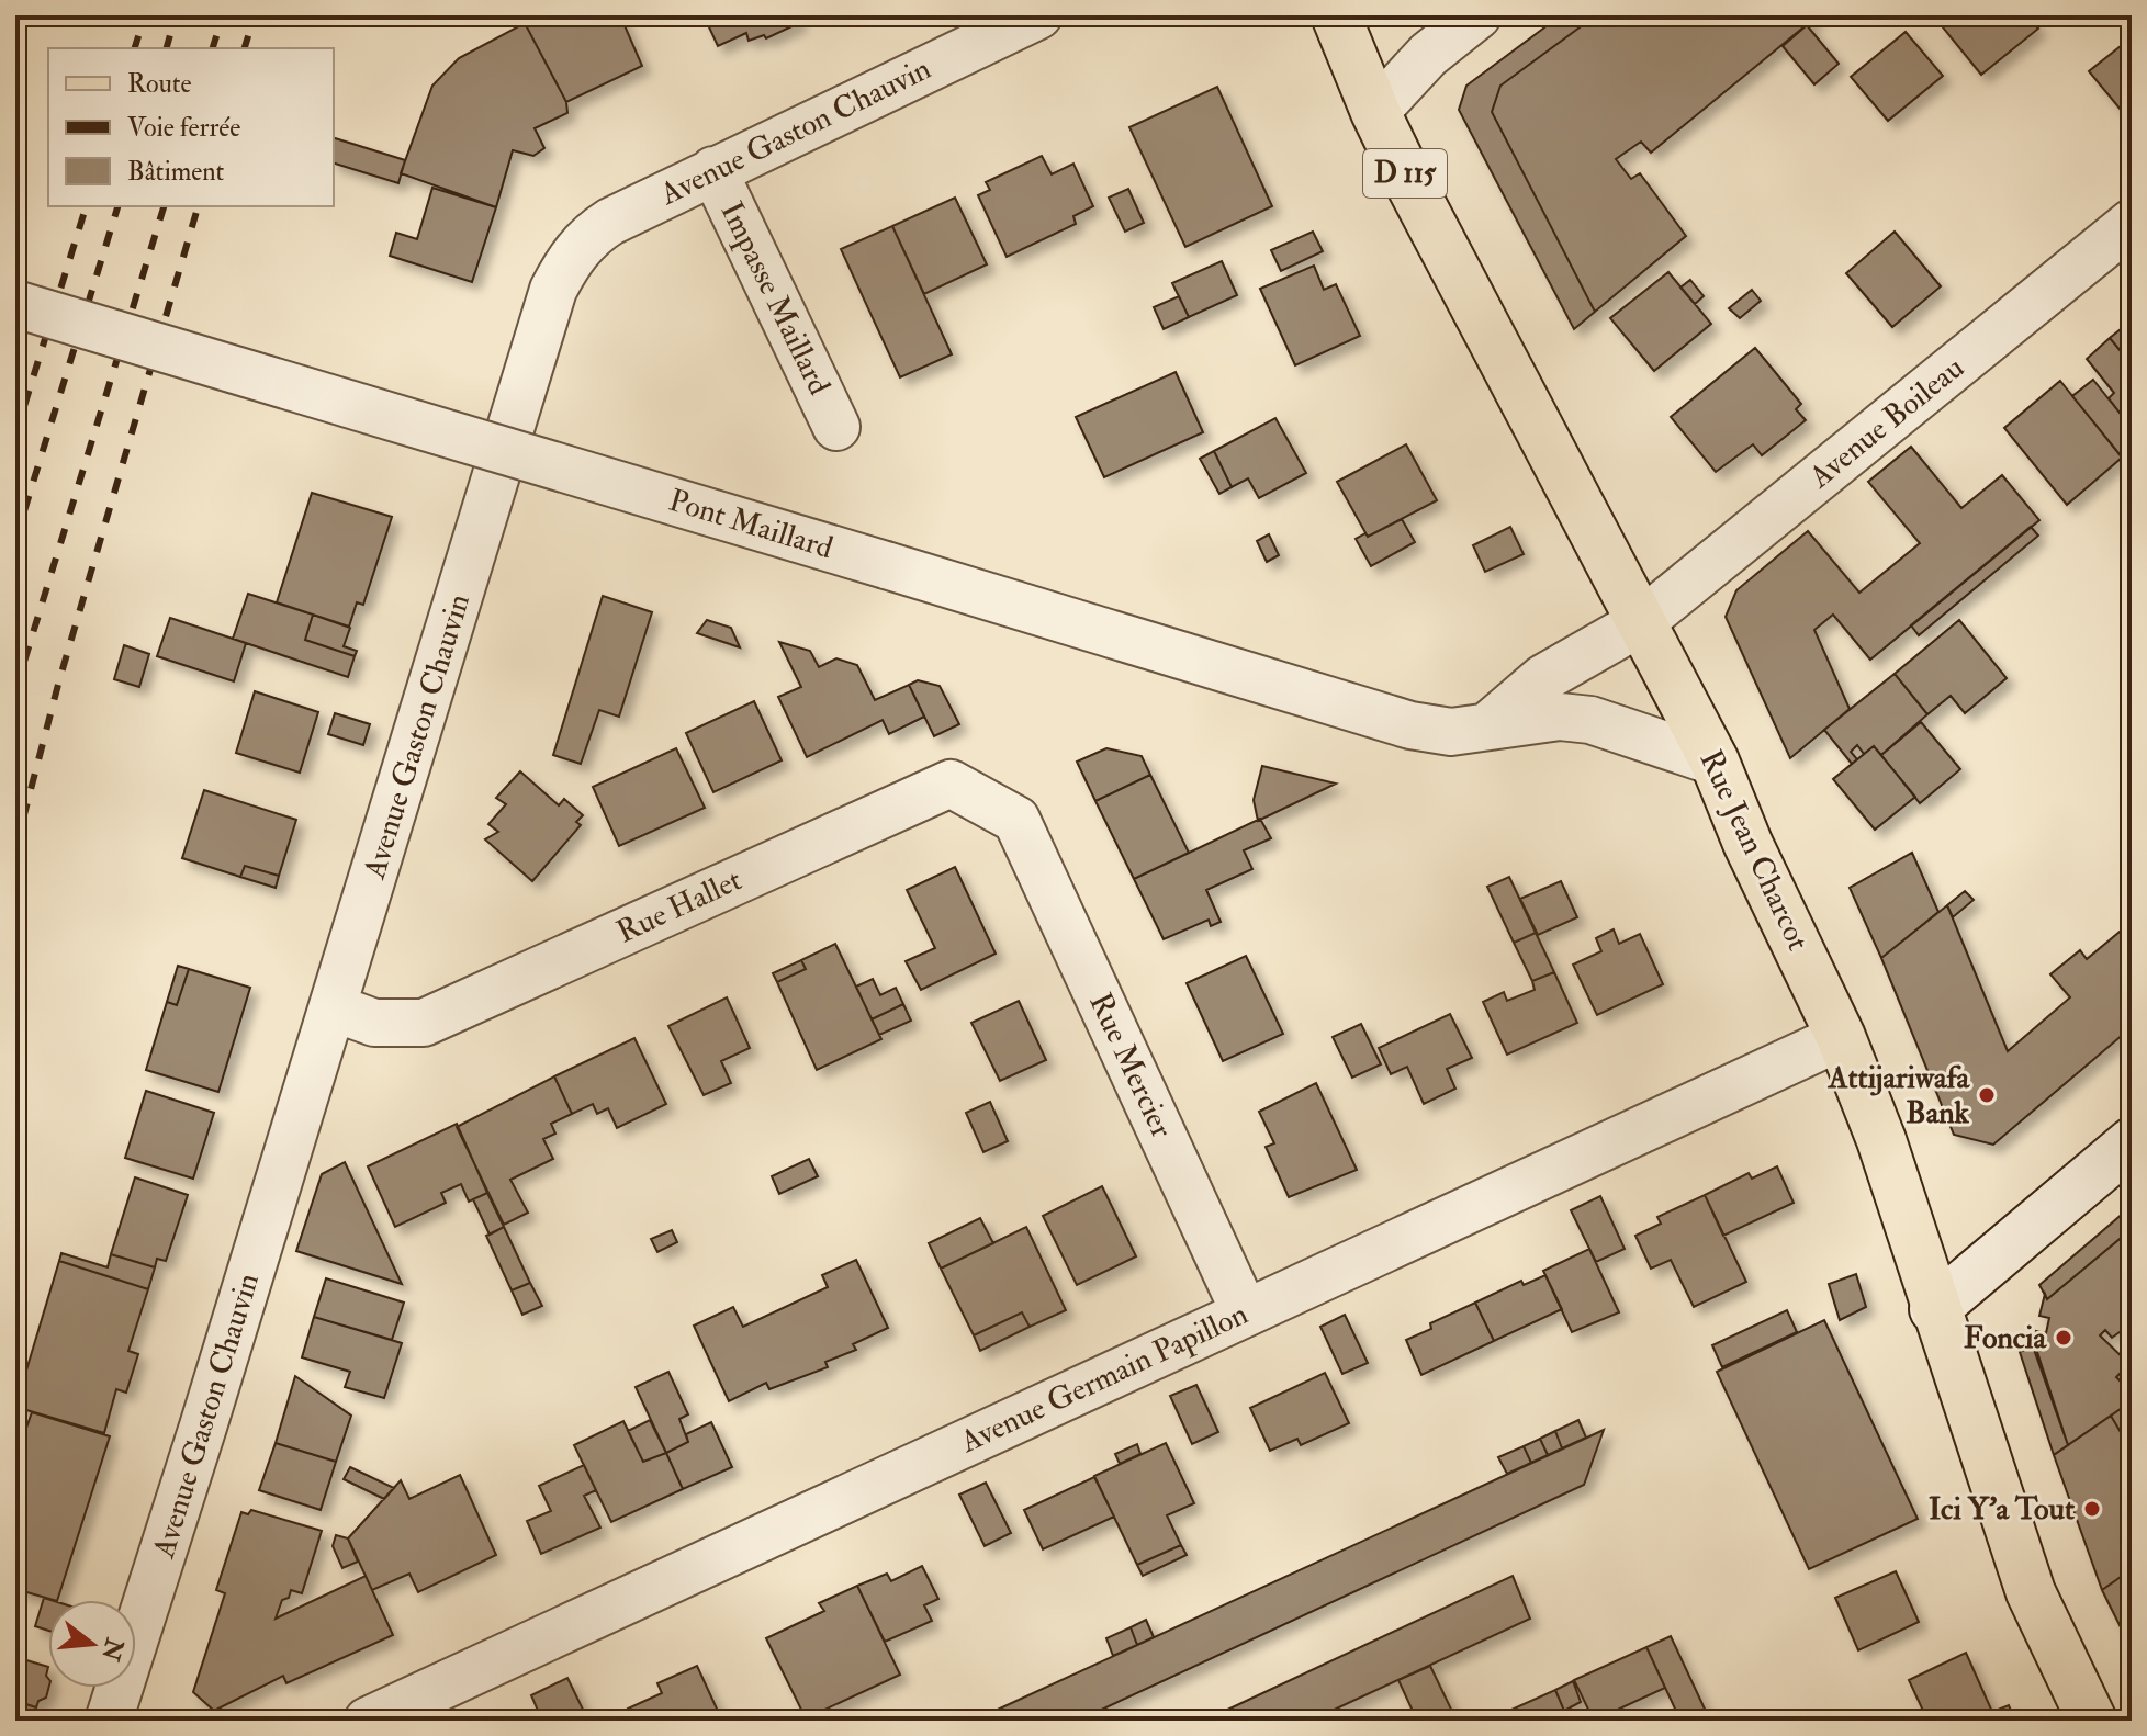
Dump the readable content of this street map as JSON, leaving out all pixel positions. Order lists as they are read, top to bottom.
{
  "streets": {
    "main road": ["D 115", "Rue Jean Charcot"],
    "street": [
      "Avenue Gaston Chauvin",
      "Impasse Maillard",
      "Avenue Boileau",
      "Pont Maillard",
      "Rue Hallet",
      "Rue Mercier",
      "Avenue Germain Papillon"
    ]
  },
  "crossings": [
    ["Avenue Gaston Chauvin", "Impasse Maillard"],
    ["Avenue Gaston Chauvin", "Rue Hallet"],
    ["Avenue Boileau", "Rue Jean Charcot"],
    ["Pont Maillard", "Rue Jean Charcot"],
    ["Rue Jean Charcot", "Avenue Germain Papillon"],
    ["Rue Hallet", "Rue Mercier"],
    ["Rue Mercier", "Avenue Germain Papillon"]
  ],
  "places": ["Attijariwafa Bank", "Foncia", "Ici Y'a Tout"],
  "legend": ["Route", "Voie ferrée", "Bâtiment"],
  "north": "right"
}
